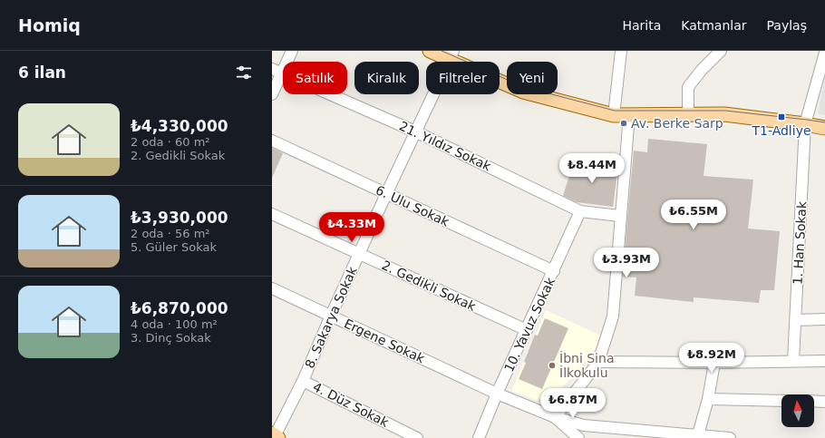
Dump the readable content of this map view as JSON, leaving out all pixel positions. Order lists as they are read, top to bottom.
{
  "streets": {
    "street": [
      "21. Yıldız Sokak",
      "6. Ulu Sokak",
      "1. Han Sokak",
      "2. Gedikli Sokak",
      "8. Sakarya Sokak",
      "10. Yavuz Sokak",
      "Ergene Sokak",
      "4. Düz Sokak"
    ]
  },
  "crossings": [
    ["21. Yıldız Sokak", "8. Sakarya Sokak"],
    ["21. Yıldız Sokak", "10. Yavuz Sokak"],
    ["6. Ulu Sokak", "8. Sakarya Sokak"],
    ["6. Ulu Sokak", "10. Yavuz Sokak"],
    ["2. Gedikli Sokak", "8. Sakarya Sokak"],
    ["2. Gedikli Sokak", "10. Yavuz Sokak"],
    ["8. Sakarya Sokak", "Ergene Sokak"],
    ["8. Sakarya Sokak", "4. Düz Sokak"],
    ["10. Yavuz Sokak", "Ergene Sokak"]
  ],
  "places": {
    "transit": ["T1-Adliye"],
    "other": ["Av. Berke Sarp", "İbni Sina İlkokulu"]
  },
  "north": "top",
  "page": {
    "header": "Homiq",
    "nav": ["Harita", "Katmanlar", "Paylaş"],
    "heading": "6 ilan",
    "chip": [
      "Satılık",
      "Kiralık",
      "Filtreler",
      "Yeni"
    ],
    "list": [
      {
        "name": "₺4,330,000",
        "note": "2 oda · 60 m² · 2. Gedikli Sokak"
      },
      {
        "name": "₺3,930,000",
        "note": "2 oda · 56 m² · 5. Güler Sokak"
      },
      {
        "name": "₺6,870,000",
        "note": "4 oda · 100 m² · 3. Dinç Sokak"
      }
    ],
    "price": [
      "₺8.44M",
      "₺6.55M",
      "₺4.33M",
      "₺3.93M",
      "₺8.92M",
      "₺6.87M"
    ]
  }
}
